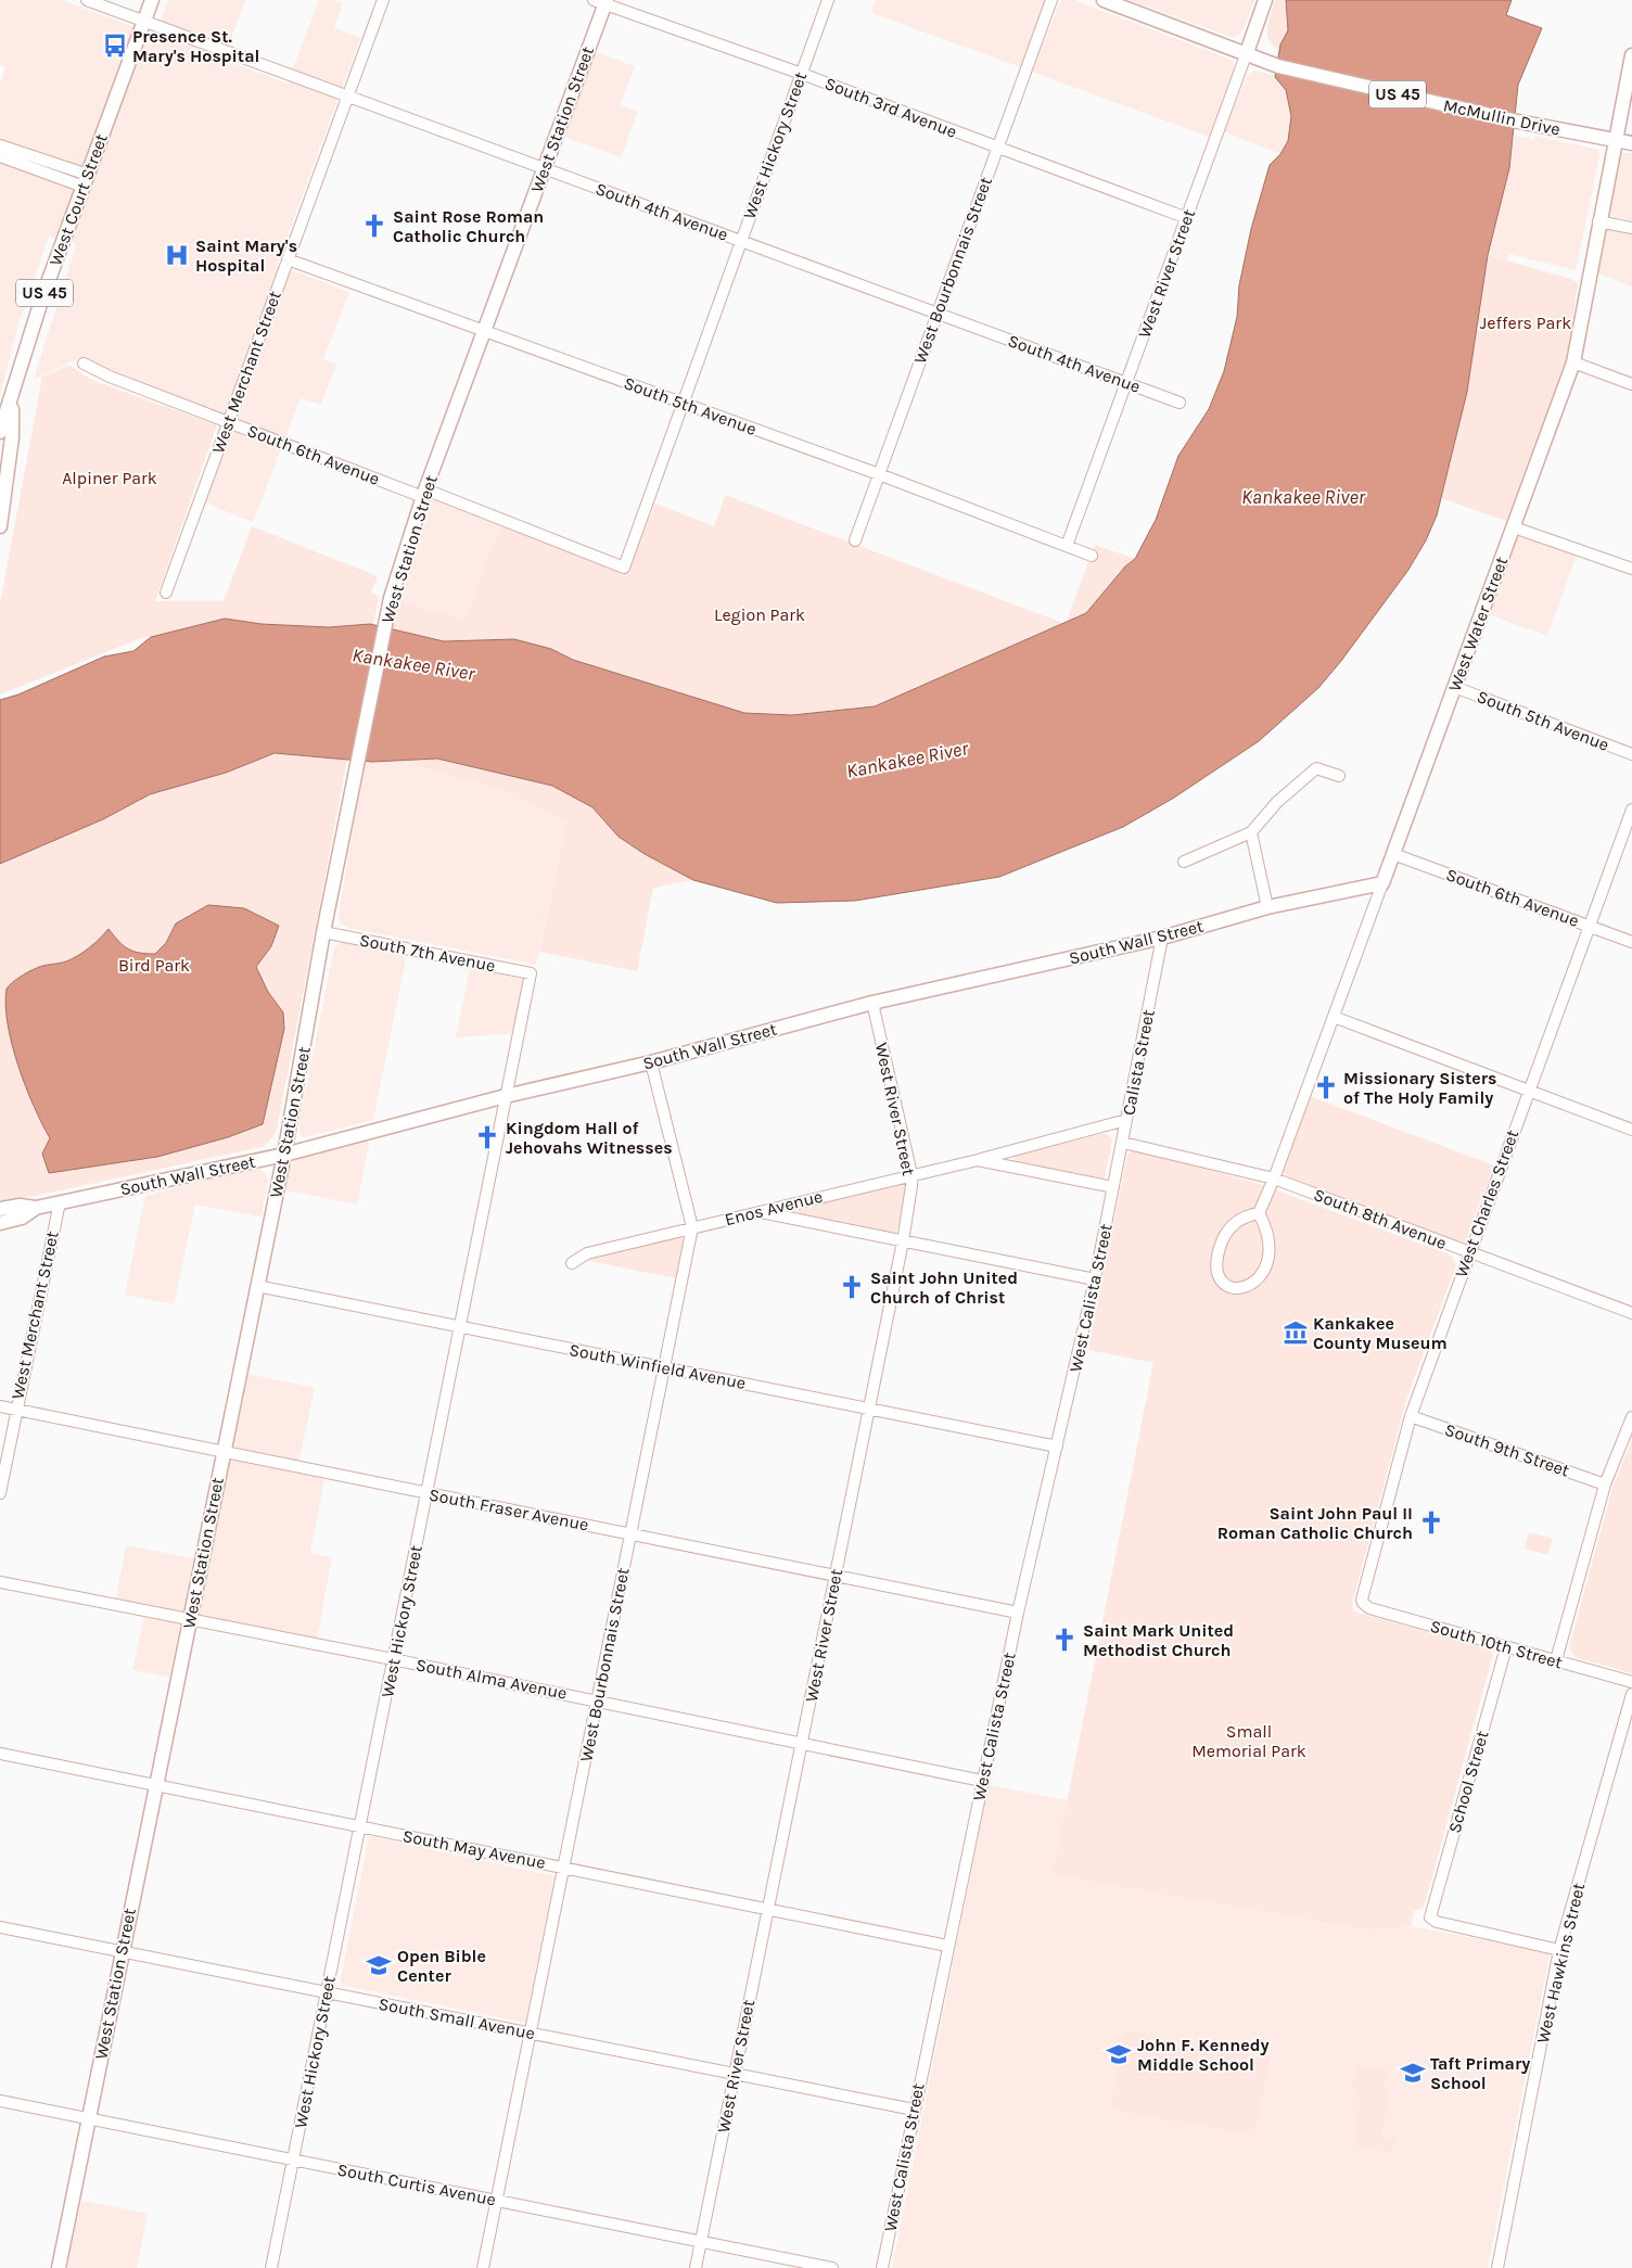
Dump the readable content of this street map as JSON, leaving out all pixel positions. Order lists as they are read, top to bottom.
{
  "streets": {
    "main road": [
      "US 45",
      "McMullin Drive",
      "West Station Street",
      "West Court Street",
      "West River Street",
      "West Water Street",
      "South Wall Street"
    ],
    "street": [
      "South 3rd Avenue",
      "West Hickory Street",
      "South 4th Avenue",
      "West Bourbonnais Street",
      "West Merchant Street",
      "South 5th Avenue",
      "South 6th Avenue",
      "South 7th Avenue",
      "Calista Street",
      "West Charles Street",
      "Enos Avenue",
      "South 8th Avenue",
      "West Calista Street",
      "South Winfield Avenue",
      "South 9th Street",
      "South Fraser Avenue",
      "South 10th Street",
      "South Alma Avenue",
      "School Street",
      "South May Avenue",
      "West Hawkins Street",
      "South Small Avenue",
      "South Curtis Avenue"
    ]
  },
  "crossings": [
    ["US 45", "McMullin Drive"],
    ["US 45", "West River Street"],
    ["South 3rd Avenue", "West Station Street"],
    ["South 3rd Avenue", "West Hickory Street"],
    ["South 3rd Avenue", "West Bourbonnais Street"],
    ["South 3rd Avenue", "West River Street"],
    ["McMullin Drive", "West River Street"],
    ["McMullin Drive", "West Water Street"],
    ["West Station Street", "South 4th Avenue"],
    ["West Station Street", "South 5th Avenue"],
    ["West Station Street", "South 6th Avenue"],
    ["West Station Street", "South Wall Street"],
    ["West Station Street", "South 7th Avenue"],
    ["West Station Street", "South Winfield Avenue"],
    ["West Station Street", "South Fraser Avenue"],
    ["West Station Street", "South Alma Avenue"],
    ["West Station Street", "South May Avenue"],
    ["West Station Street", "South Small Avenue"],
    ["West Station Street", "South Curtis Avenue"],
    ["West Hickory Street", "South 4th Avenue"],
    ["West Hickory Street", "South 5th Avenue"],
    ["West Hickory Street", "South 6th Avenue"],
    ["West Hickory Street", "South Wall Street"],
    ["West Hickory Street", "South 7th Avenue"],
    ["West Hickory Street", "South Winfield Avenue"],
    ["West Hickory Street", "South Fraser Avenue"],
    ["West Hickory Street", "South Alma Avenue"],
    ["West Hickory Street", "South May Avenue"],
    ["West Hickory Street", "South Small Avenue"],
    ["West Hickory Street", "South Curtis Avenue"],
    ["West Court Street", "South 4th Avenue"],
    ["South 4th Avenue", "West Bourbonnais Street"],
    ["South 4th Avenue", "West River Street"],
    ["South 4th Avenue", "West Merchant Street"],
    ["West Bourbonnais Street", "South 5th Avenue"],
    ["West Bourbonnais Street", "South Wall Street"],
    ["West Bourbonnais Street", "Enos Avenue"],
    ["West Bourbonnais Street", "South Winfield Avenue"],
    ["West Bourbonnais Street", "South Fraser Avenue"],
    ["West Bourbonnais Street", "South Alma Avenue"],
    ["West Bourbonnais Street", "South May Avenue"],
    ["West Bourbonnais Street", "South Small Avenue"],
    ["West Bourbonnais Street", "South Curtis Avenue"],
    ["West River Street", "South 5th Avenue"],
    ["West River Street", "South Wall Street"],
    ["West River Street", "Enos Avenue"],
    ["West River Street", "South Winfield Avenue"],
    ["West River Street", "South Fraser Avenue"],
    ["West River Street", "South Alma Avenue"],
    ["West River Street", "South May Avenue"],
    ["West River Street", "South Small Avenue"],
    ["West River Street", "South Curtis Avenue"],
    ["West Merchant Street", "South 5th Avenue"],
    ["West Merchant Street", "South 6th Avenue"],
    ["West Merchant Street", "South Wall Street"],
    ["West Merchant Street", "South Fraser Avenue"],
    ["South 5th Avenue", "West Water Street"],
    ["South 6th Avenue", "West Water Street"],
    ["South 6th Avenue", "West Charles Street"],
    ["West Water Street", "South Wall Street"],
    ["West Water Street", "South 8th Avenue"],
    ["South Wall Street", "Calista Street"],
    ["Calista Street", "Enos Avenue"],
    ["Calista Street", "South 8th Avenue"],
    ["Calista Street", "West Calista Street"],
    ["West Charles Street", "South 8th Avenue"],
    ["West Charles Street", "South 9th Street"],
    ["West Charles Street", "South 10th Street"],
    ["Enos Avenue", "West Calista Street"],
    ["West Calista Street", "South Winfield Avenue"],
    ["West Calista Street", "South Fraser Avenue"],
    ["West Calista Street", "South Alma Avenue"],
    ["West Calista Street", "South May Avenue"],
    ["West Calista Street", "South Small Avenue"],
    ["South 10th Street", "School Street"],
    ["School Street", "West Hawkins Street"]
  ],
  "water": ["Kankakee River"],
  "parks": [
    "Jeffers Park",
    "Alpiner Park",
    "Legion Park",
    "Bird Park",
    "Small Memorial Park"
  ],
  "places": {
    "bus stop": ["Presence St. Mary's Hospital"],
    "church": [
      "Saint Rose Roman Catholic Church",
      "Missionary Sisters of The Holy Family",
      "Kingdom Hall of Jehovahs Witnesses",
      "Saint John United Church of Christ",
      "Saint John Paul II Roman Catholic Church",
      "Saint Mark United Methodist Church"
    ],
    "hospital": ["Saint Mary's Hospital"],
    "museum": ["Kankakee County Museum"],
    "school or university": ["Open Bible Center", "John F. Kennedy Middle School", "Taft Primary School"]
  }
}
